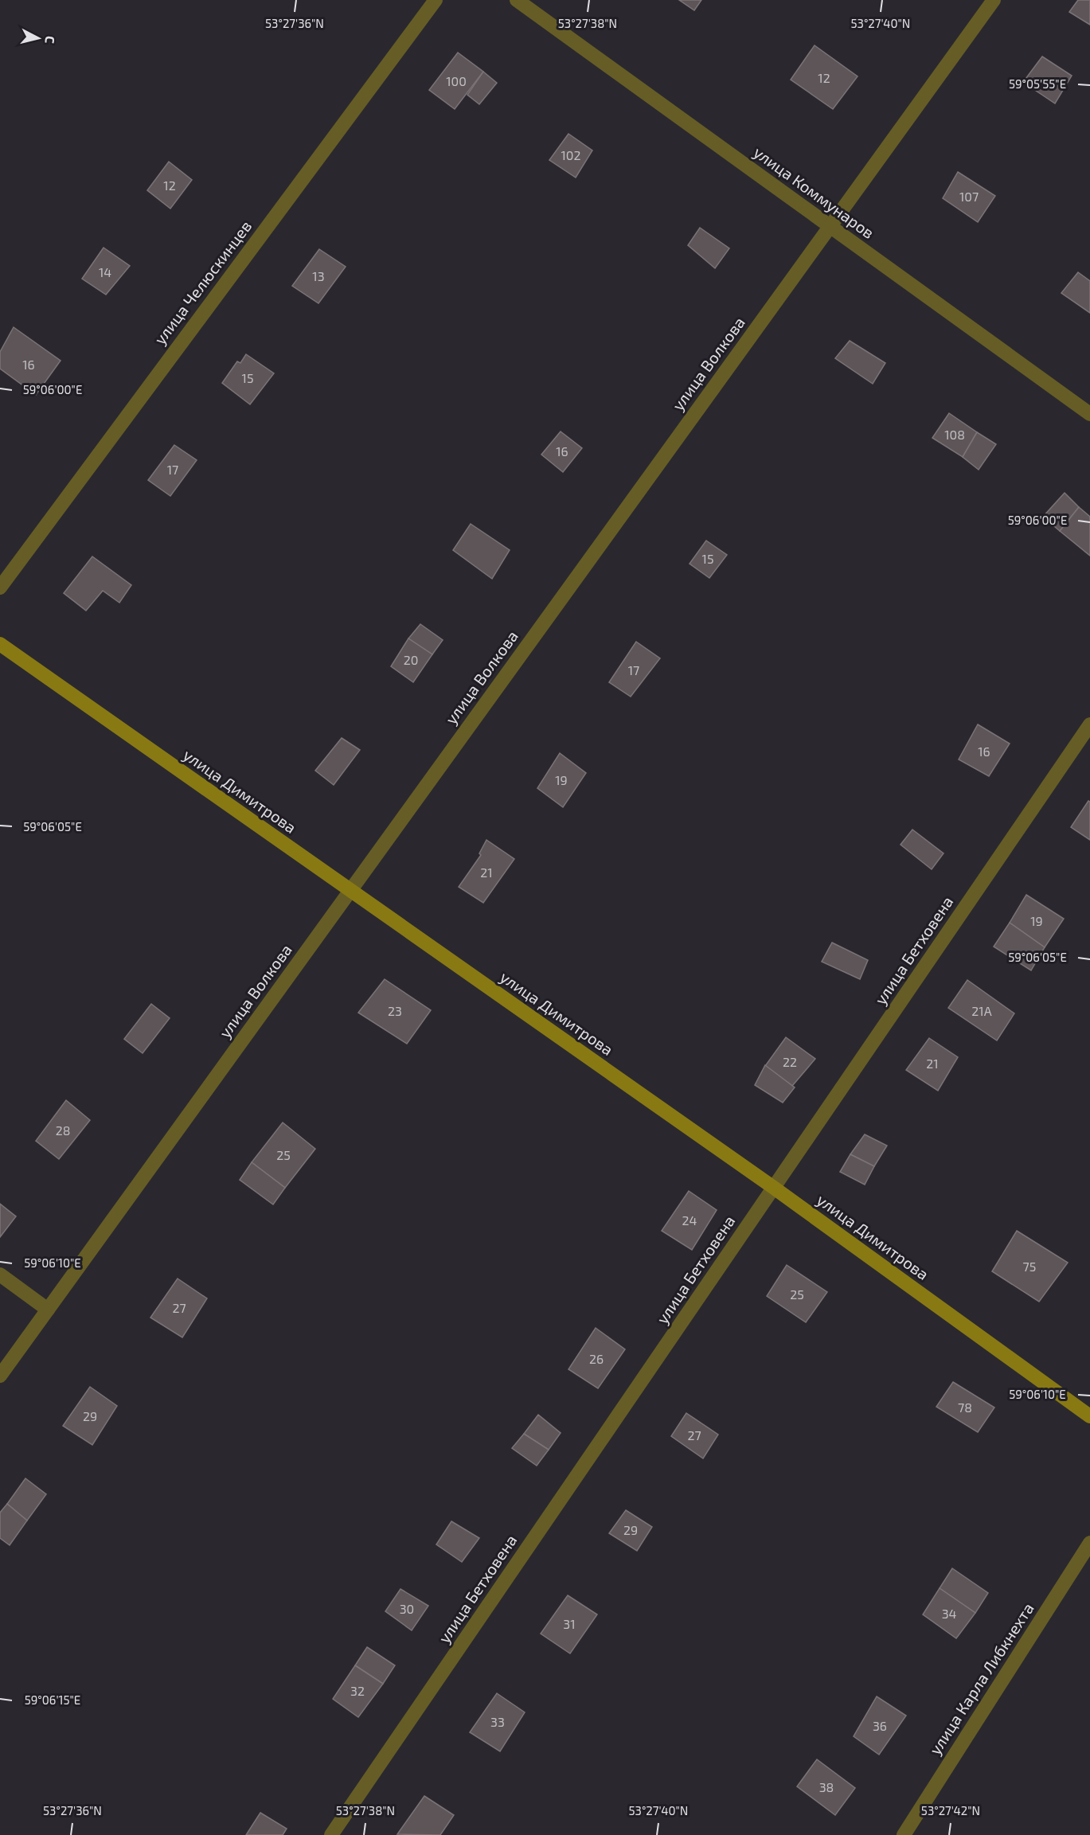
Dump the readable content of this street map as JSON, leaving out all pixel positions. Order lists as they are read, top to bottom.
{
  "streets": {
    "street": [
      "улица Коммунаров",
      "улица Челюскинцев",
      "улица Волкова",
      "улица Димитрова",
      "улица Бетховена",
      "улица Карла Либкнехта"
    ]
  },
  "crossings": [
    ["улица Коммунаров", "улица Волкова"],
    ["улица Волкова", "улица Димитрова"],
    ["улица Димитрова", "улица Бетховена"]
  ],
  "house_numbers": [
    "12",
    "100",
    "102",
    "12",
    "107",
    "14",
    "13",
    "16",
    "15",
    "108",
    "16",
    "17",
    "15",
    "20",
    "17",
    "16",
    "19",
    "21",
    "19",
    "23",
    "21А",
    "22",
    "21",
    "28",
    "25",
    "24",
    "75",
    "25",
    "27",
    "26",
    "78",
    "29",
    "27",
    "29",
    "30",
    "34",
    "31",
    "32",
    "33",
    "36",
    "38"
  ],
  "north": "right",
  "coordinates": [
    "53°27'36\"N",
    "53°27'38\"N",
    "53°27'40\"N",
    "59°05'55\"E",
    "59°06'00\"E",
    "59°06'05\"E",
    "59°06'10\"E",
    "59°06'15\"E",
    "53°27'42\"N"
  ]
}
